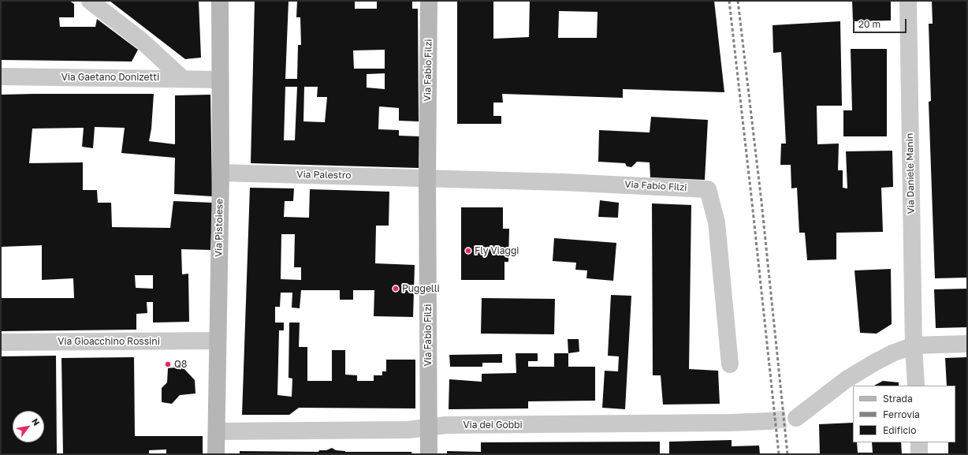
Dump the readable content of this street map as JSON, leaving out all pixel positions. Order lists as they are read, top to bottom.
{
  "streets": {
    "street": [
      "Via Fabio Filzi",
      "Via Gaetano Donizetti",
      "Via Daniele Manin",
      "Via Palestro",
      "Via Pistoiese",
      "Via Gioacchino Rossini",
      "Via dei Gobbi"
    ]
  },
  "crossings": [
    ["Via Fabio Filzi", "Via Palestro"],
    ["Via Fabio Filzi", "Via dei Gobbi"],
    ["Via Gaetano Donizetti", "Via Pistoiese"],
    ["Via Palestro", "Via Pistoiese"],
    ["Via Pistoiese", "Via Gioacchino Rossini"],
    ["Via Pistoiese", "Via dei Gobbi"]
  ],
  "places": ["Fly Viaggi", "Puggelli", "Q8"],
  "legend": ["Strada", "Ferrovia", "Edificio"],
  "scale_bar": "20 m",
  "north": "top right"
}
